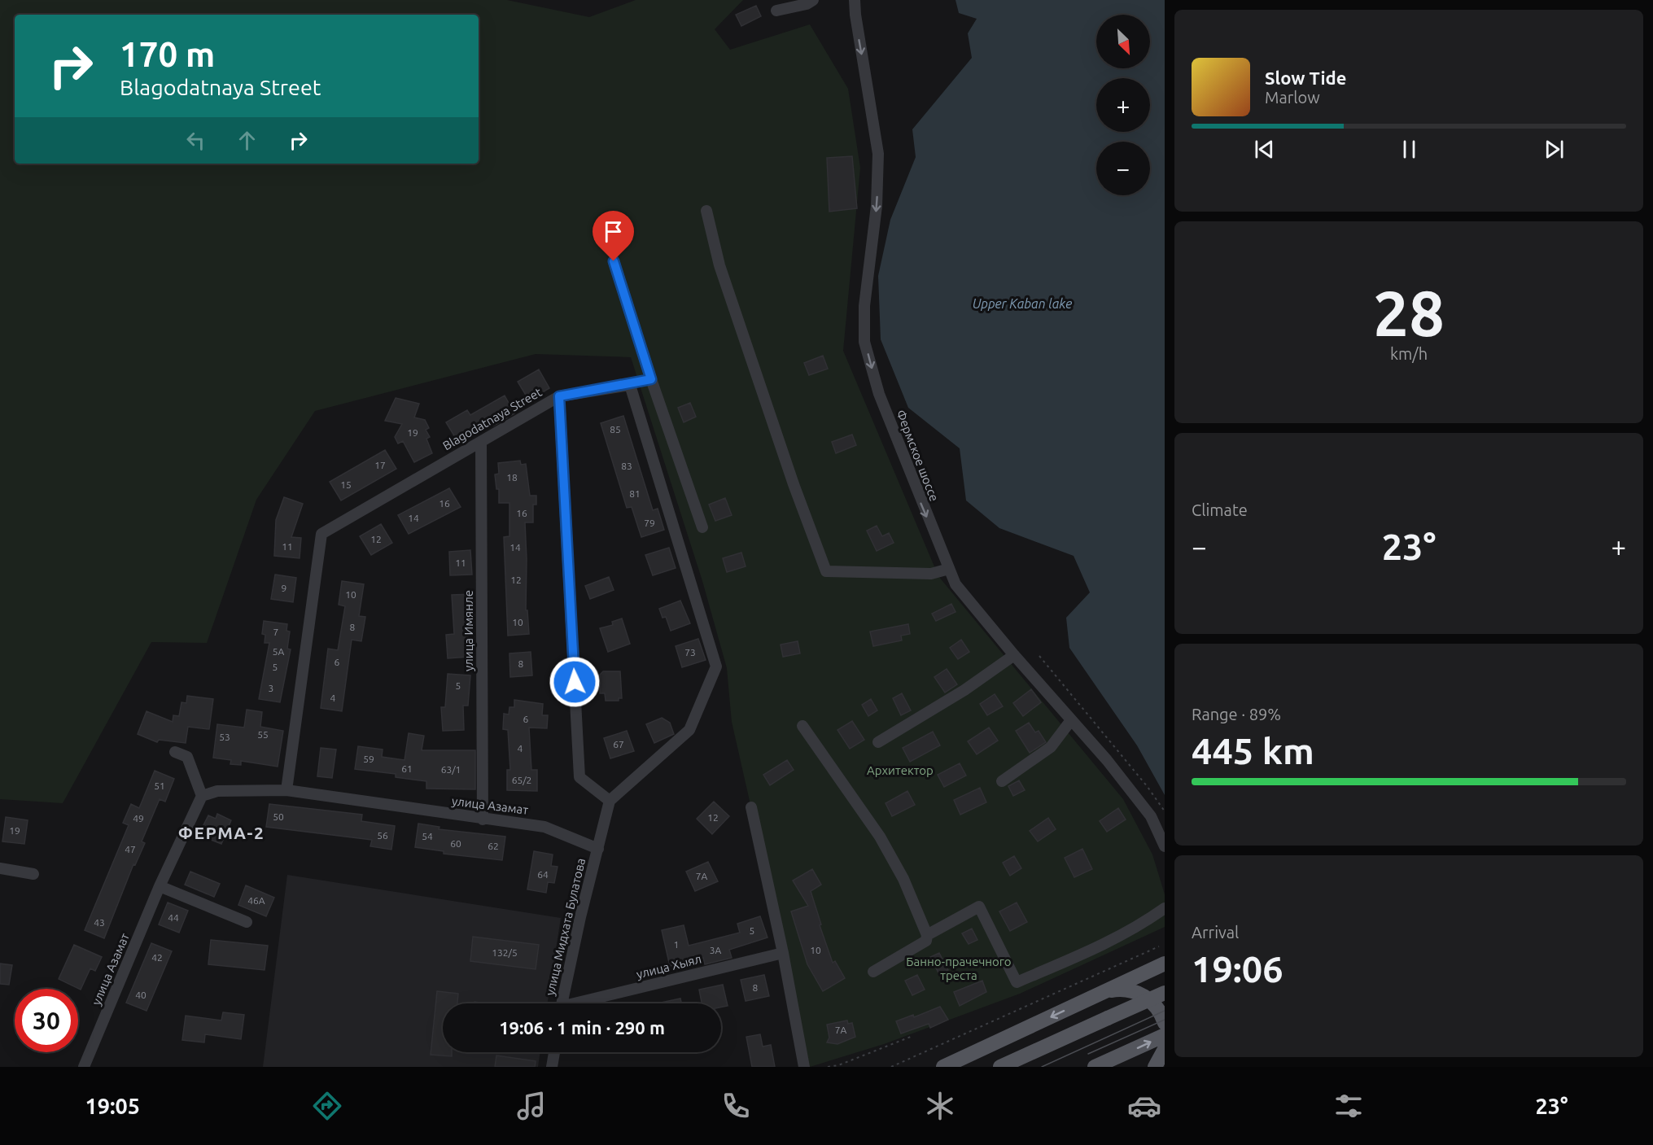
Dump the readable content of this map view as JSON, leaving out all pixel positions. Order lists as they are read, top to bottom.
{
  "streets": {
    "street": [
      "Blagodatnaya Street",
      "Фермское шоссе",
      "улица Имянле",
      "улица Азамат",
      "улица Мидхата Булатова",
      "улица Хыял"
    ]
  },
  "crossings": [
    ["Blagodatnaya Street", "улица Имянле"],
    ["Blagodatnaya Street", "улица Азамат"],
    ["улица Имянле", "улица Азамат"],
    ["улица Азамат", "улица Мидхата Булатова"]
  ],
  "one_way": ["Фермское шоссе"],
  "districts": ["ФЕРМА-2"],
  "water": ["Upper Kaban lake"],
  "parks": ["Архитектор", "Банно-прачечного треста"],
  "house_numbers": [
    "85",
    "19",
    "17",
    "83",
    "18",
    "15",
    "81",
    "16",
    "16",
    "14",
    "79",
    "12",
    "11",
    "14",
    "11",
    "12",
    "9",
    "10",
    "10",
    "8",
    "7",
    "5А",
    "73",
    "6",
    "8",
    "5",
    "5",
    "3",
    "4",
    "6",
    "55",
    "53",
    "67",
    "4",
    "59",
    "61",
    "63/1",
    "65/2",
    "51",
    "50",
    "12",
    "49",
    "19",
    "56",
    "54",
    "60",
    "62",
    "47",
    "64",
    "7А",
    "46А",
    "44",
    "43",
    "5",
    "1",
    "3А",
    "10",
    "132/5",
    "42",
    "8",
    "40",
    "7А"
  ],
  "north": "bottom right",
  "page": {
    "map_buttons": ["+", "−"],
    "turn": ["170 m", "Blagodatnaya Street"],
    "song": ["Slow Tide", "Marlow"],
    "tile": [
      ["28", "km/h"],
      "Climate",
      ["Range · 89%", "445 km"],
      ["Arrival", "19:06"]
    ],
    "heat": ["−", "23°", "+"],
    "limit": "30",
    "trip": "19:06 · 1 min · 290 m",
    "tabs": ["19:05", "23°"]
  }
}
